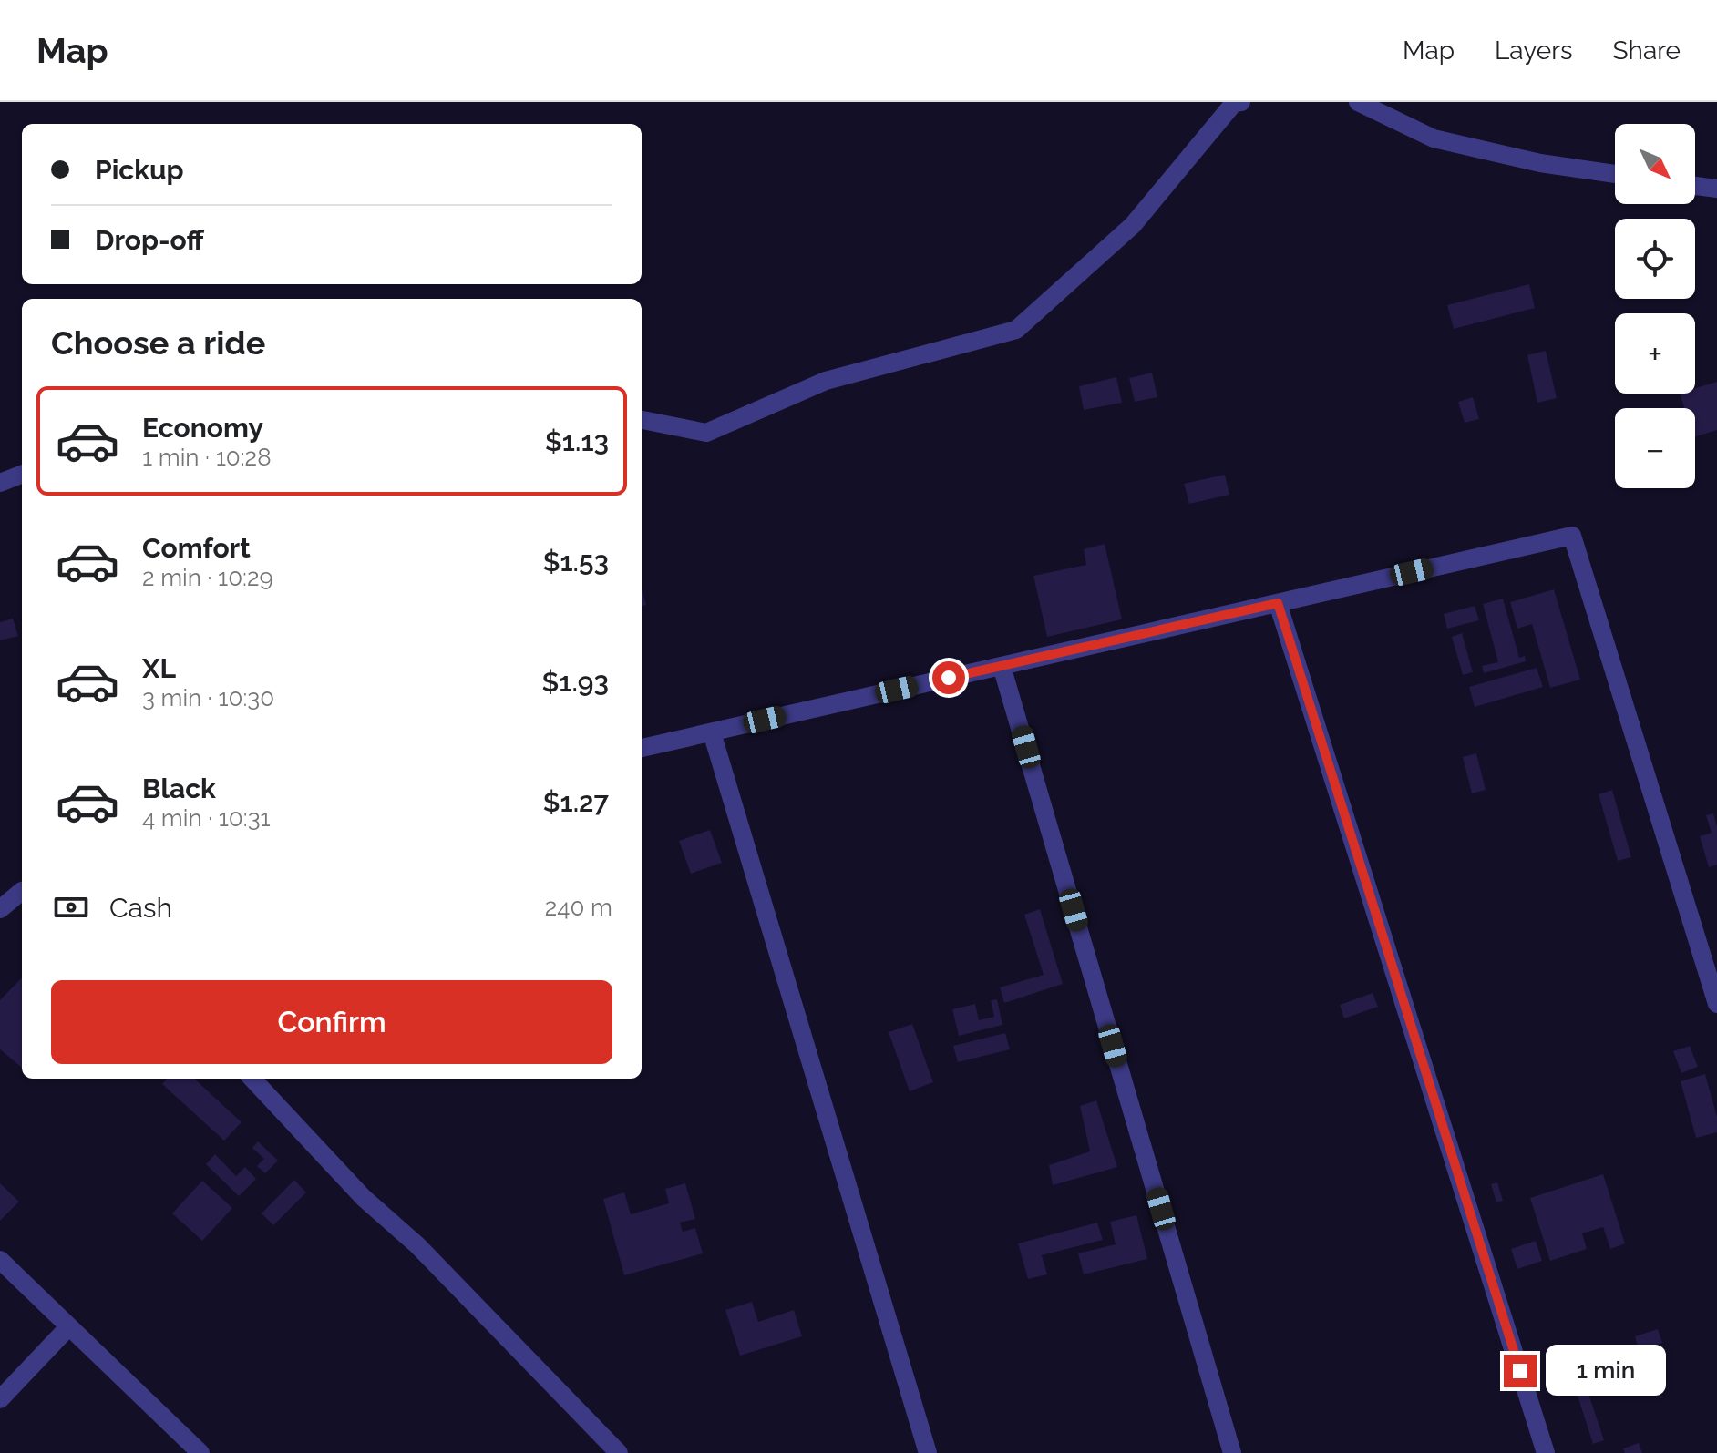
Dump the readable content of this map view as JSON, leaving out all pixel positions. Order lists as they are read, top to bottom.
{
  "north": "bottom right",
  "page": {
    "header": "Map",
    "nav": ["Map", "Layers", "Share"],
    "map_buttons": ["+", "−"],
    "banner": ["Pickup", "Drop-off"],
    "heading": "Choose a ride",
    "list": [
      {
        "name": "Economy",
        "note": "1 min · 10:28",
        "value": "$1.13"
      },
      {
        "name": "Comfort",
        "note": "2 min · 10:29",
        "value": "$1.53"
      },
      {
        "name": "XL",
        "note": "3 min · 10:30",
        "value": "$1.93"
      },
      {
        "name": "Black",
        "note": "4 min · 10:31",
        "value": "$1.27"
      }
    ],
    "pay": ["Cash", "240 m"],
    "buttons": "Confirm",
    "bubble": "1 min"
  }
}
